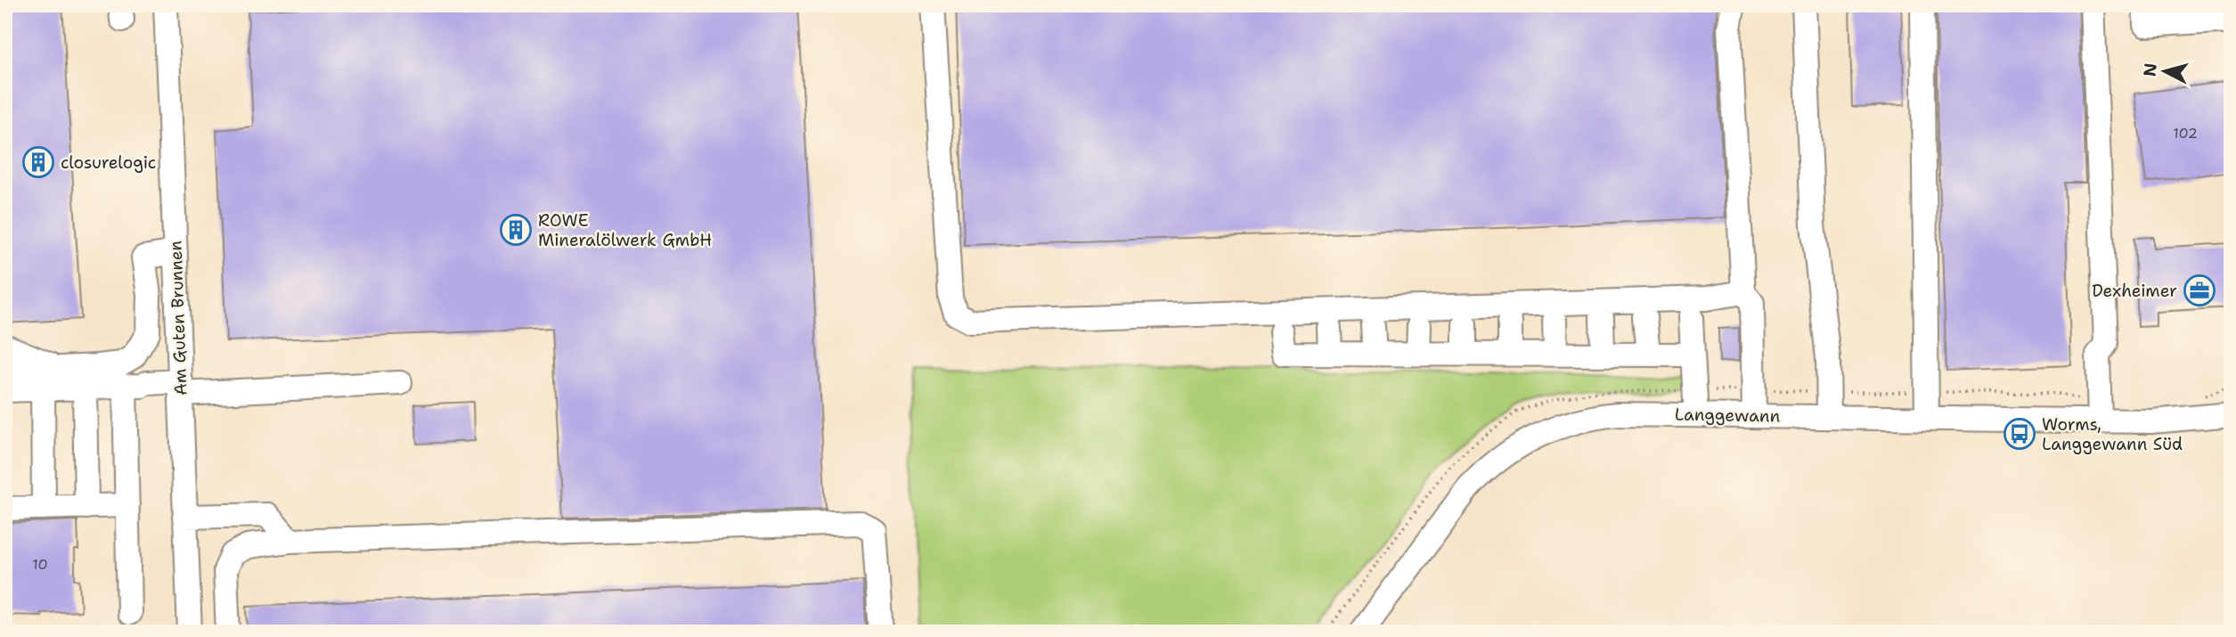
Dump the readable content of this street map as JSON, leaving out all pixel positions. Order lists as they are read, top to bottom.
{
  "streets": {
    "street": ["Am Guten Brunnen", "Langgewann"]
  },
  "places": {
    "building": ["closurelogic", "ROWE Mineralölwerk GmbH"],
    "office": ["Dexheimer"],
    "bus stop": ["Worms, Langgewann Süd"]
  },
  "house_numbers": ["102", "10"],
  "north": "left"
}
